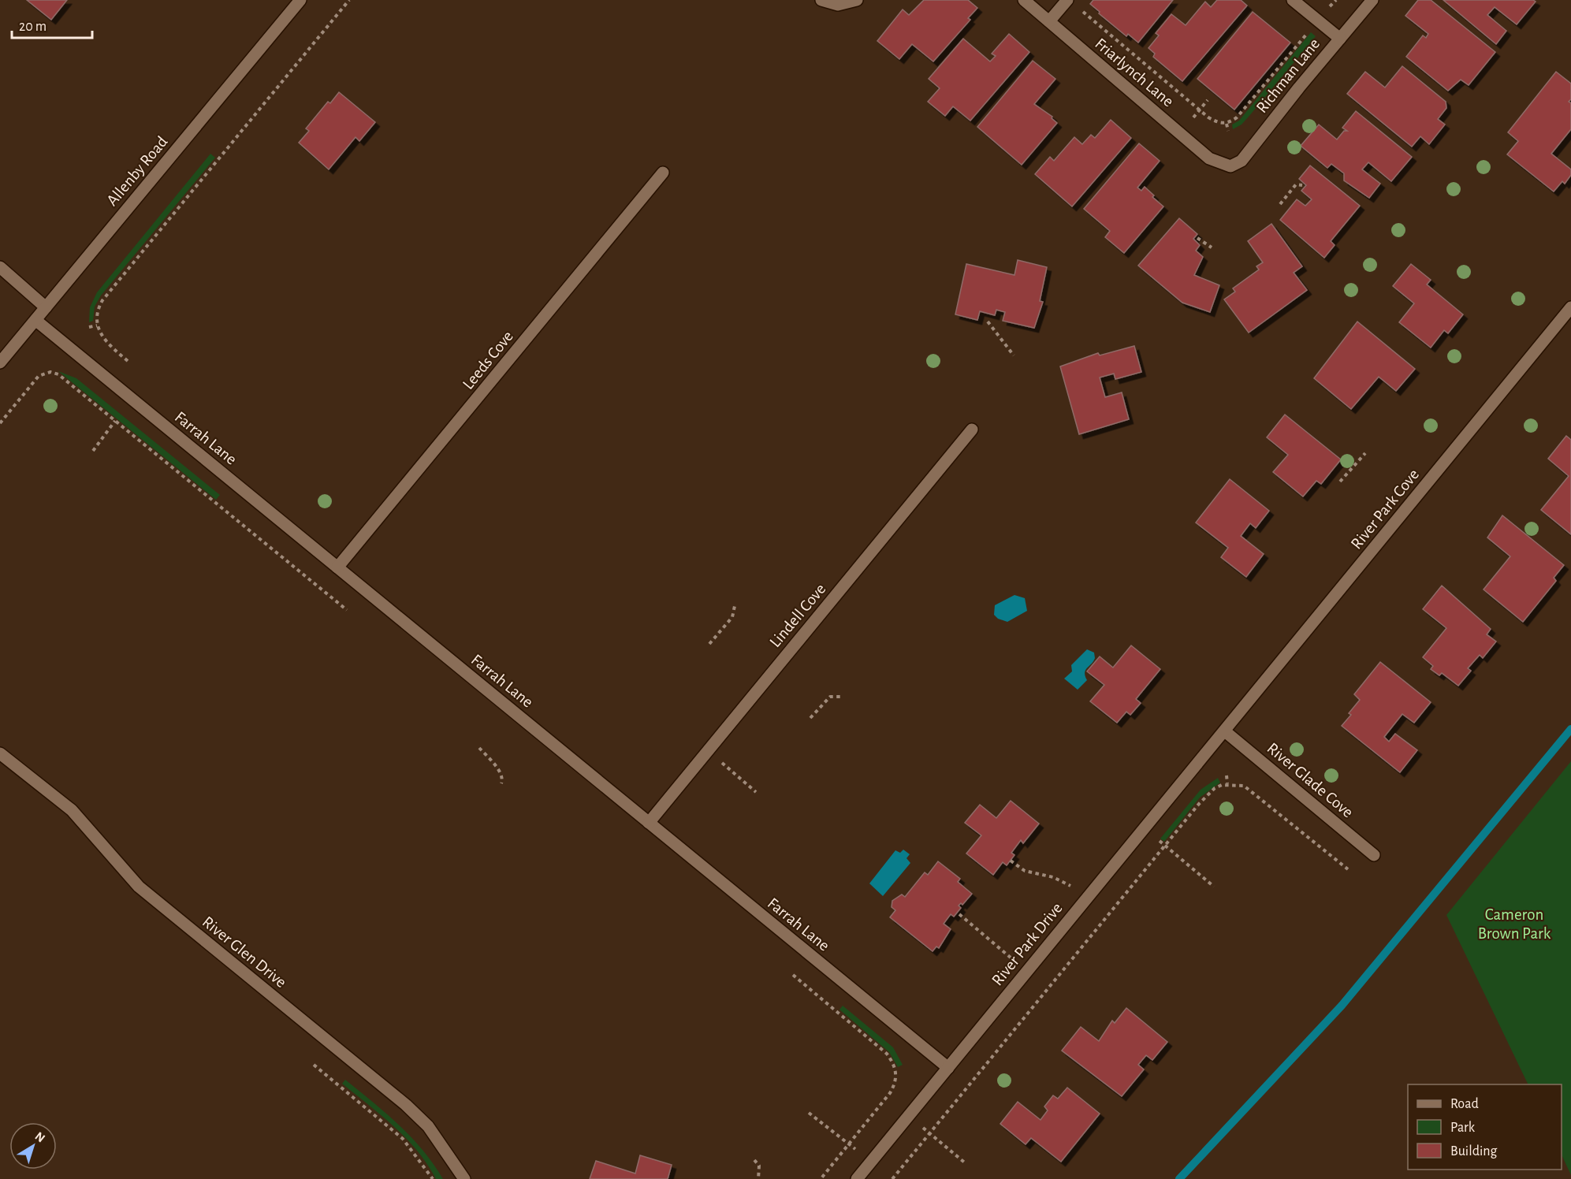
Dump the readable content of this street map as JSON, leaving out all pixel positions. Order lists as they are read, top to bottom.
{
  "streets": {
    "street": [
      "Friarlynch Lane",
      "Richman Lane",
      "Allenby Road",
      "Leeds Cove",
      "Farrah Lane",
      "River Park Cove",
      "Lindell Cove",
      "River Glade Cove",
      "River Park Drive",
      "River Glen Drive"
    ]
  },
  "crossings": [
    ["Friarlynch Lane", "Richman Lane"],
    ["Allenby Road", "Farrah Lane"],
    ["Leeds Cove", "Farrah Lane"],
    ["Farrah Lane", "Lindell Cove"],
    ["Farrah Lane", "River Park Drive"],
    ["River Park Cove", "River Glade Cove"],
    ["River Park Cove", "River Park Drive"],
    ["River Glade Cove", "River Park Drive"]
  ],
  "parks": ["Cameron Brown Park"],
  "legend": ["Road", "Park", "Building"],
  "scale_bar": "20 m",
  "north": "top right"
}
